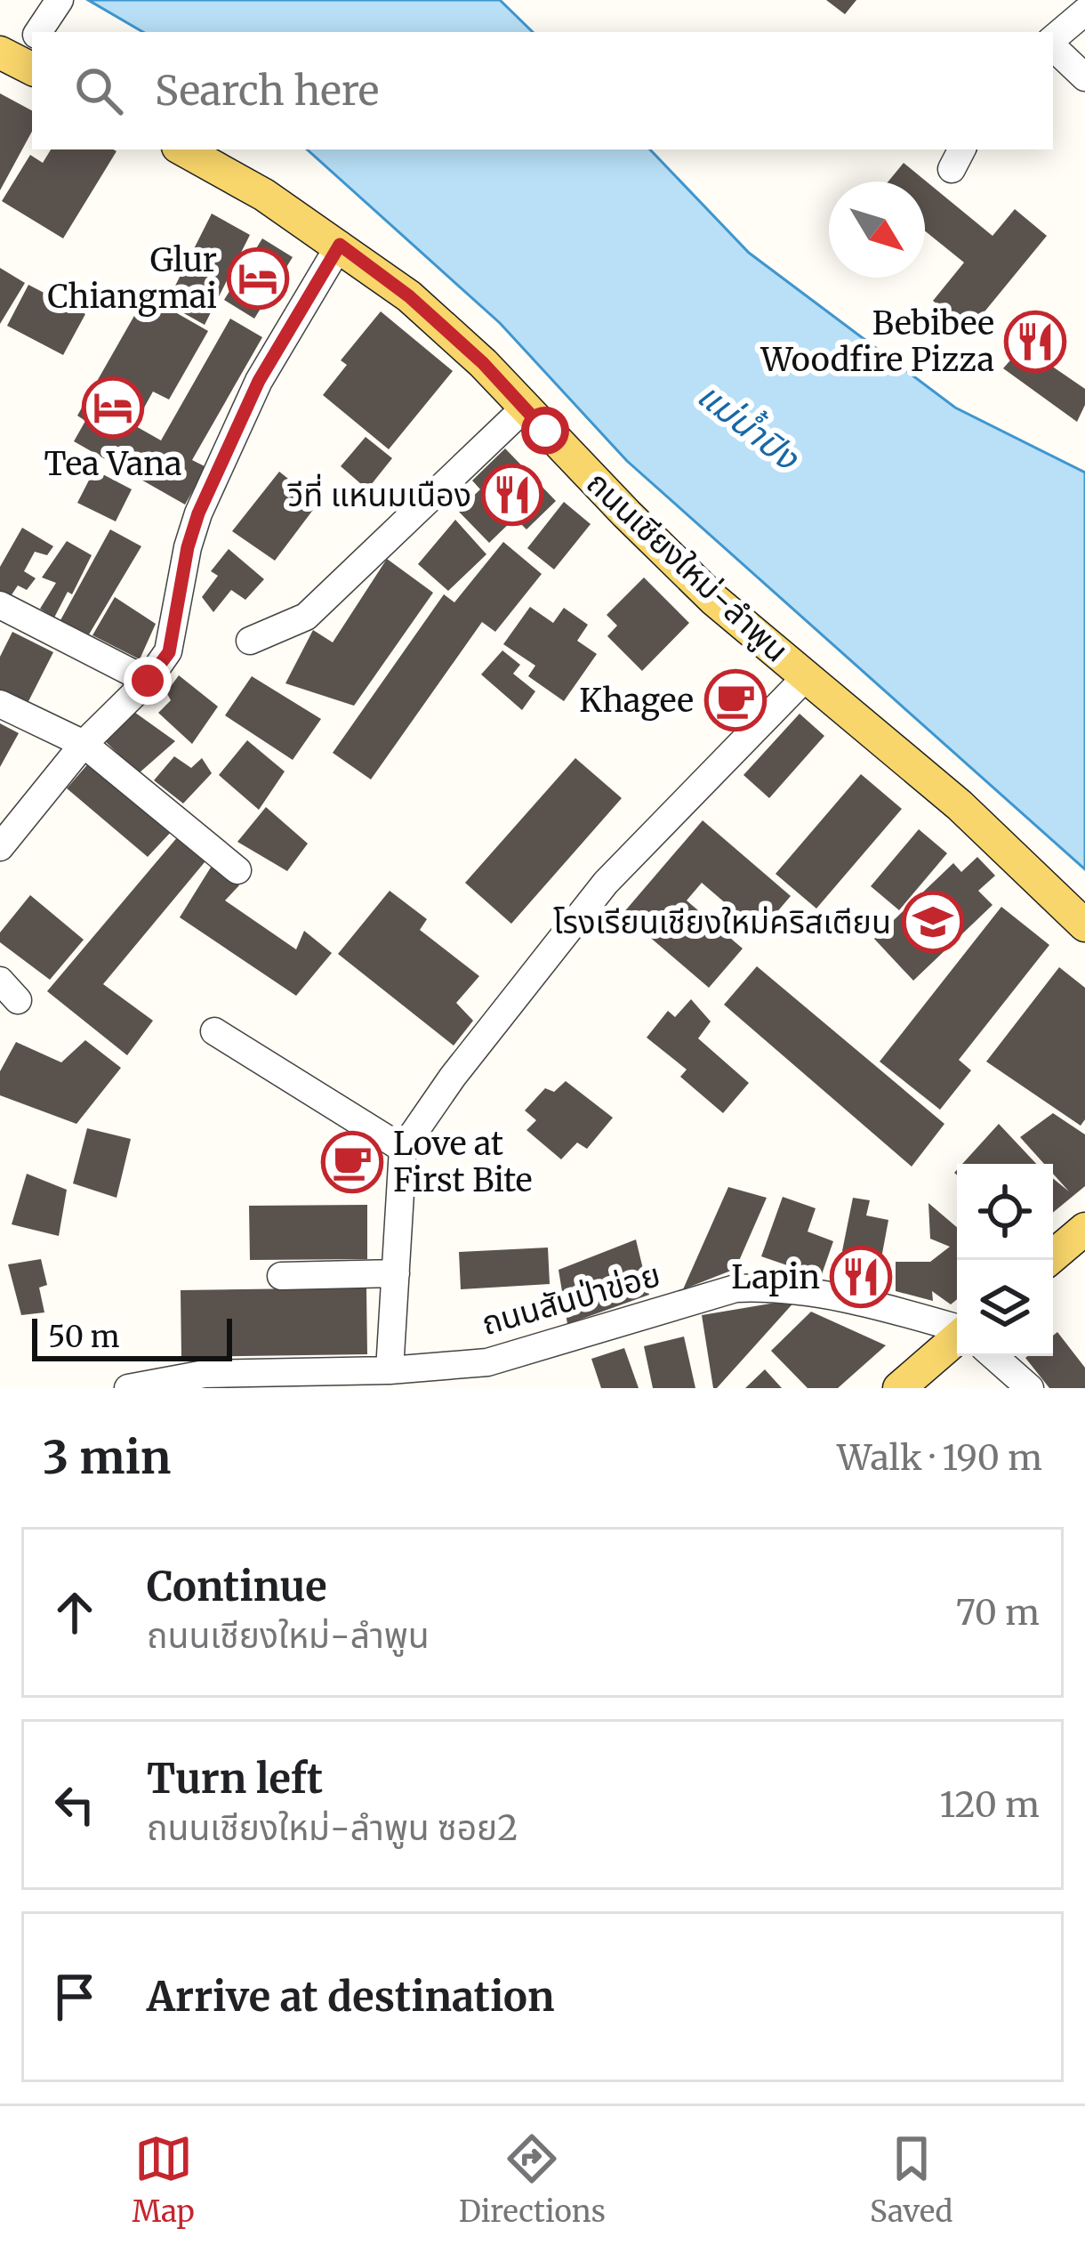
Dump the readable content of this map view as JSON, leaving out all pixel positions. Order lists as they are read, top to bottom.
{
  "streets": {
    "main road": ["ถนนเชียงใหม่-ลำพูน"],
    "street": ["ถนนสันป่าข่อย"]
  },
  "water": ["แม่น้ำปิง"],
  "places": {
    "hotel": ["Glur Chiangmai", "Tea Vana"],
    "restaurant": ["Bebibee Woodfire Pizza", "วีที่ แหนมเนือง", "Lapin"],
    "cafe": ["Khagee", "Love at First Bite"],
    "school or university": ["โรงเรียนเชียงใหม่คริสเตียน"]
  },
  "scale_bar": "50 m",
  "north": "bottom right",
  "page": {
    "search": "Search here",
    "scale": "50 m",
    "heading": ["3 min", "Walk · 190 m"],
    "list": [
      ["Continue", "ถนนเชียงใหม่-ลำพูน", "70 m"],
      ["Turn left", "ถนนเชียงใหม่-ลำพูน ซอย2", "120 m"],
      "Arrive at destination"
    ],
    "nav": ["Map", "Directions", "Saved"]
  }
}
